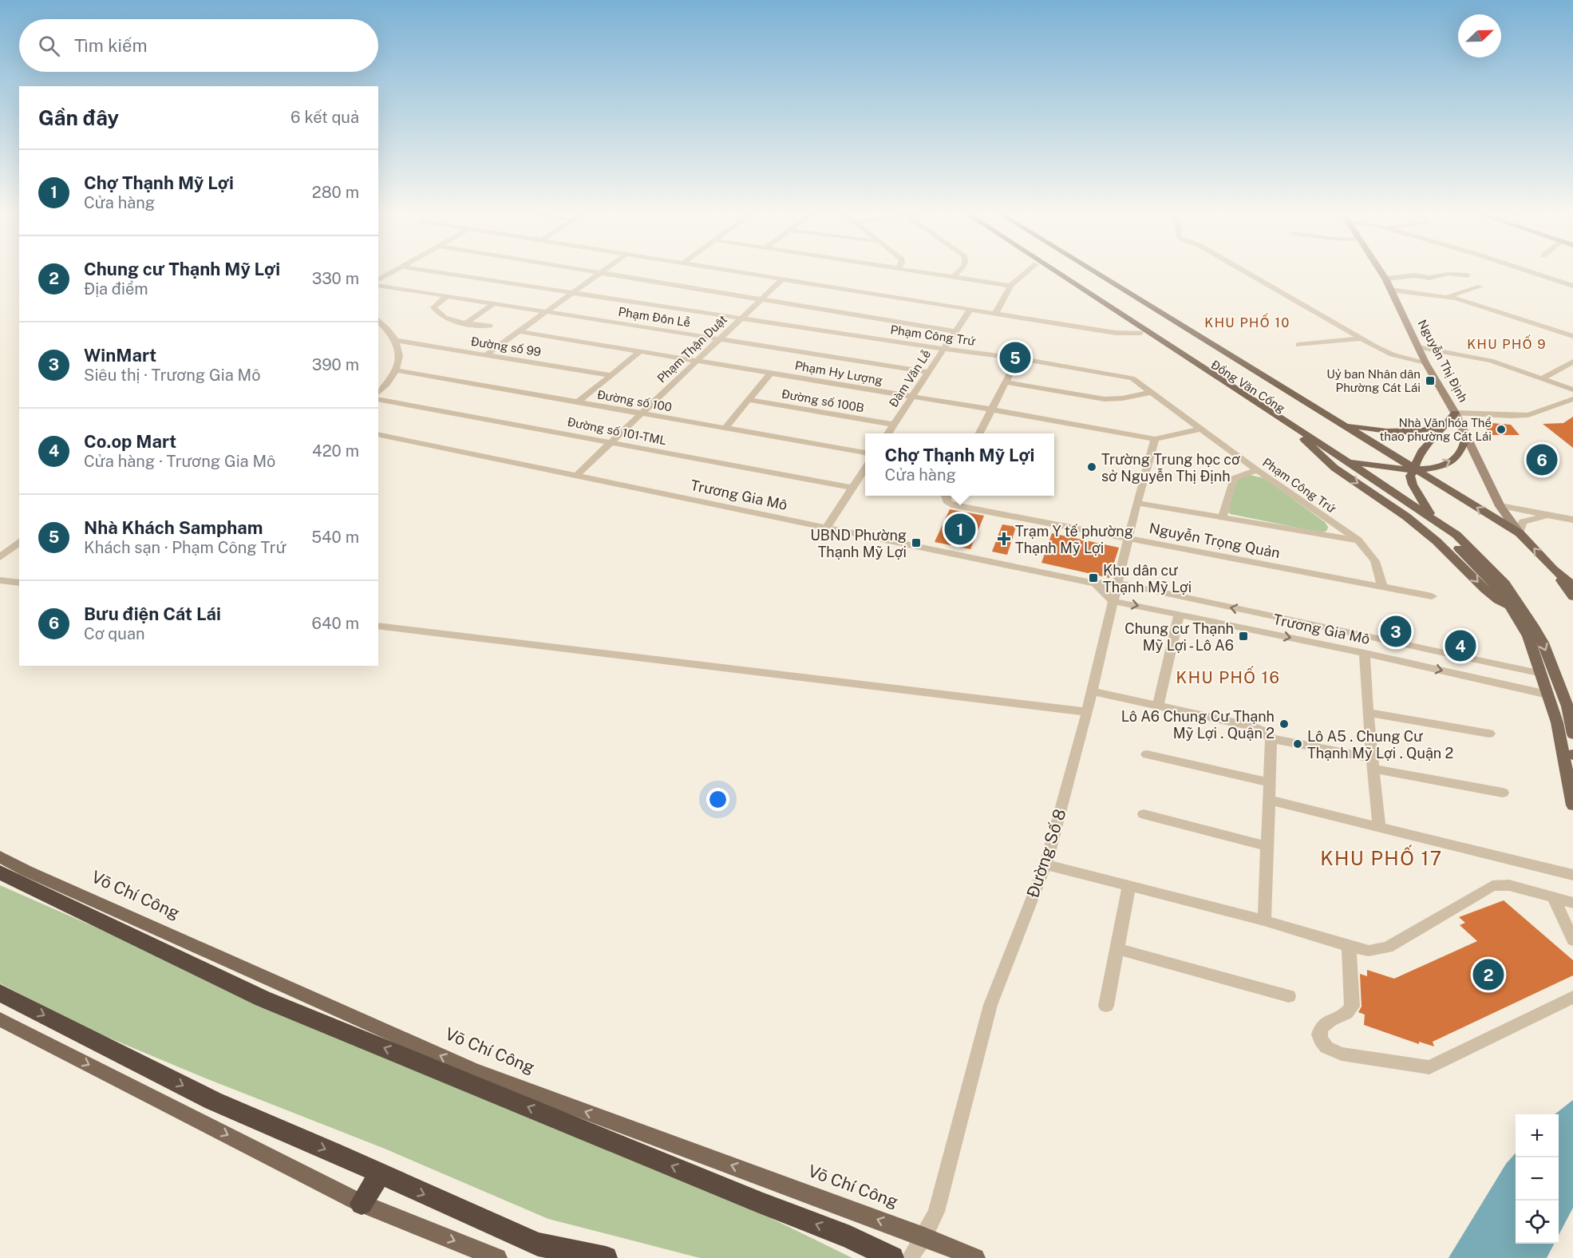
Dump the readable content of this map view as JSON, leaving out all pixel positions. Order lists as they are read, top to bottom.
{
  "streets": {
    "main road": ["Nguyễn Thị Định", "Đồng Văn Cống", "Võ Chí Công"],
    "street": [
      "Phạm Đôn Lễ",
      "Phạm Công Trứ",
      "Đường số 99",
      "Phạm Thận Duật",
      "Phạm Hy Lượng",
      "Đàm Văn Lễ",
      "Đường số 100",
      "Đường số 100B",
      "Đường số 101-TML",
      "Trương Gia Mô",
      "Nguyễn Trọng Quản",
      "Đường Số 8"
    ]
  },
  "crossings": [
    ["Phạm Đôn Lễ", "Phạm Thận Duật"],
    ["Phạm Đôn Lễ", "Đàm Văn Lễ"],
    ["Phạm Công Trứ", "Phạm Thận Duật"],
    ["Phạm Công Trứ", "Đàm Văn Lễ"],
    ["Phạm Công Trứ", "Nguyễn Trọng Quản"],
    ["Phạm Thận Duật", "Phạm Hy Lượng"],
    ["Phạm Thận Duật", "Đường số 100"],
    ["Phạm Thận Duật", "Đường số 101-TML"],
    ["Phạm Thận Duật", "Trương Gia Mô"],
    ["Nguyễn Thị Định", "Đồng Văn Cống"],
    ["Phạm Hy Lượng", "Đàm Văn Lễ"],
    ["Phạm Hy Lượng", "Đường Số 8"],
    ["Đàm Văn Lễ", "Đường số 100B"],
    ["Trương Gia Mô", "Đường Số 8"],
    ["Nguyễn Trọng Quản", "Đường Số 8"],
    ["Đường Số 8", "Võ Chí Công"]
  ],
  "one_way": ["Võ Chí Công"],
  "districts": [
    "KHU PHỐ 10",
    "KHU PHỐ 9",
    "KHU PHỐ 16",
    "KHU PHỐ 17"
  ],
  "places": {
    "transit": [
      "Uỷ ban Nhân dân Phường Cát Lái",
      "UBND Phường Thạnh Mỹ Lợi",
      "Khu dân cư Thạnh Mỹ Lợi",
      "Chung cư Thạnh Mỹ Lợi - Lô A6"
    ],
    "other": [
      "Nhà Văn hóa Thể thao phường Cát Lái",
      "Trường Trung học cơ sở Nguyễn Thị Định",
      "Lô A6 Chung Cư Thạnh Mỹ Lợi . Quận 2",
      "Lô A5 . Chung Cư Thạnh Mỹ Lợi . Quận 2"
    ],
    "health": ["Trạm Y tế phường Thạnh Mỹ Lợi"]
  },
  "north": "top right",
  "page": {
    "search": "Tìm kiếm",
    "heading": ["Gần đây", "6 kết quả"],
    "list": [
      {
        "mark": "1",
        "name": "Chợ Thạnh Mỹ Lợi",
        "note": "Cửa hàng",
        "value": "280 m"
      },
      {
        "mark": "2",
        "name": "Chung cư Thạnh Mỹ Lợi",
        "note": "Địa điểm",
        "value": "330 m"
      },
      {
        "mark": "3",
        "name": "WinMart",
        "note": "Siêu thị · Trương Gia Mô",
        "value": "390 m"
      },
      {
        "mark": "4",
        "name": "Co.op Mart",
        "note": "Cửa hàng · Trương Gia Mô",
        "value": "420 m"
      },
      {
        "mark": "5",
        "name": "Nhà Khách Sampham",
        "note": "Khách sạn · Phạm Công Trứ",
        "value": "540 m"
      },
      {
        "mark": "6",
        "name": "Bưu điện Cát Lái",
        "note": "Cơ quan",
        "value": "640 m"
      }
    ],
    "pins": [
      "5",
      "6",
      "1",
      "3",
      "4",
      "2"
    ],
    "popup": ["Chợ Thạnh Mỹ Lợi", "Cửa hàng"],
    "map_buttons": ["+", "−"]
  }
}
